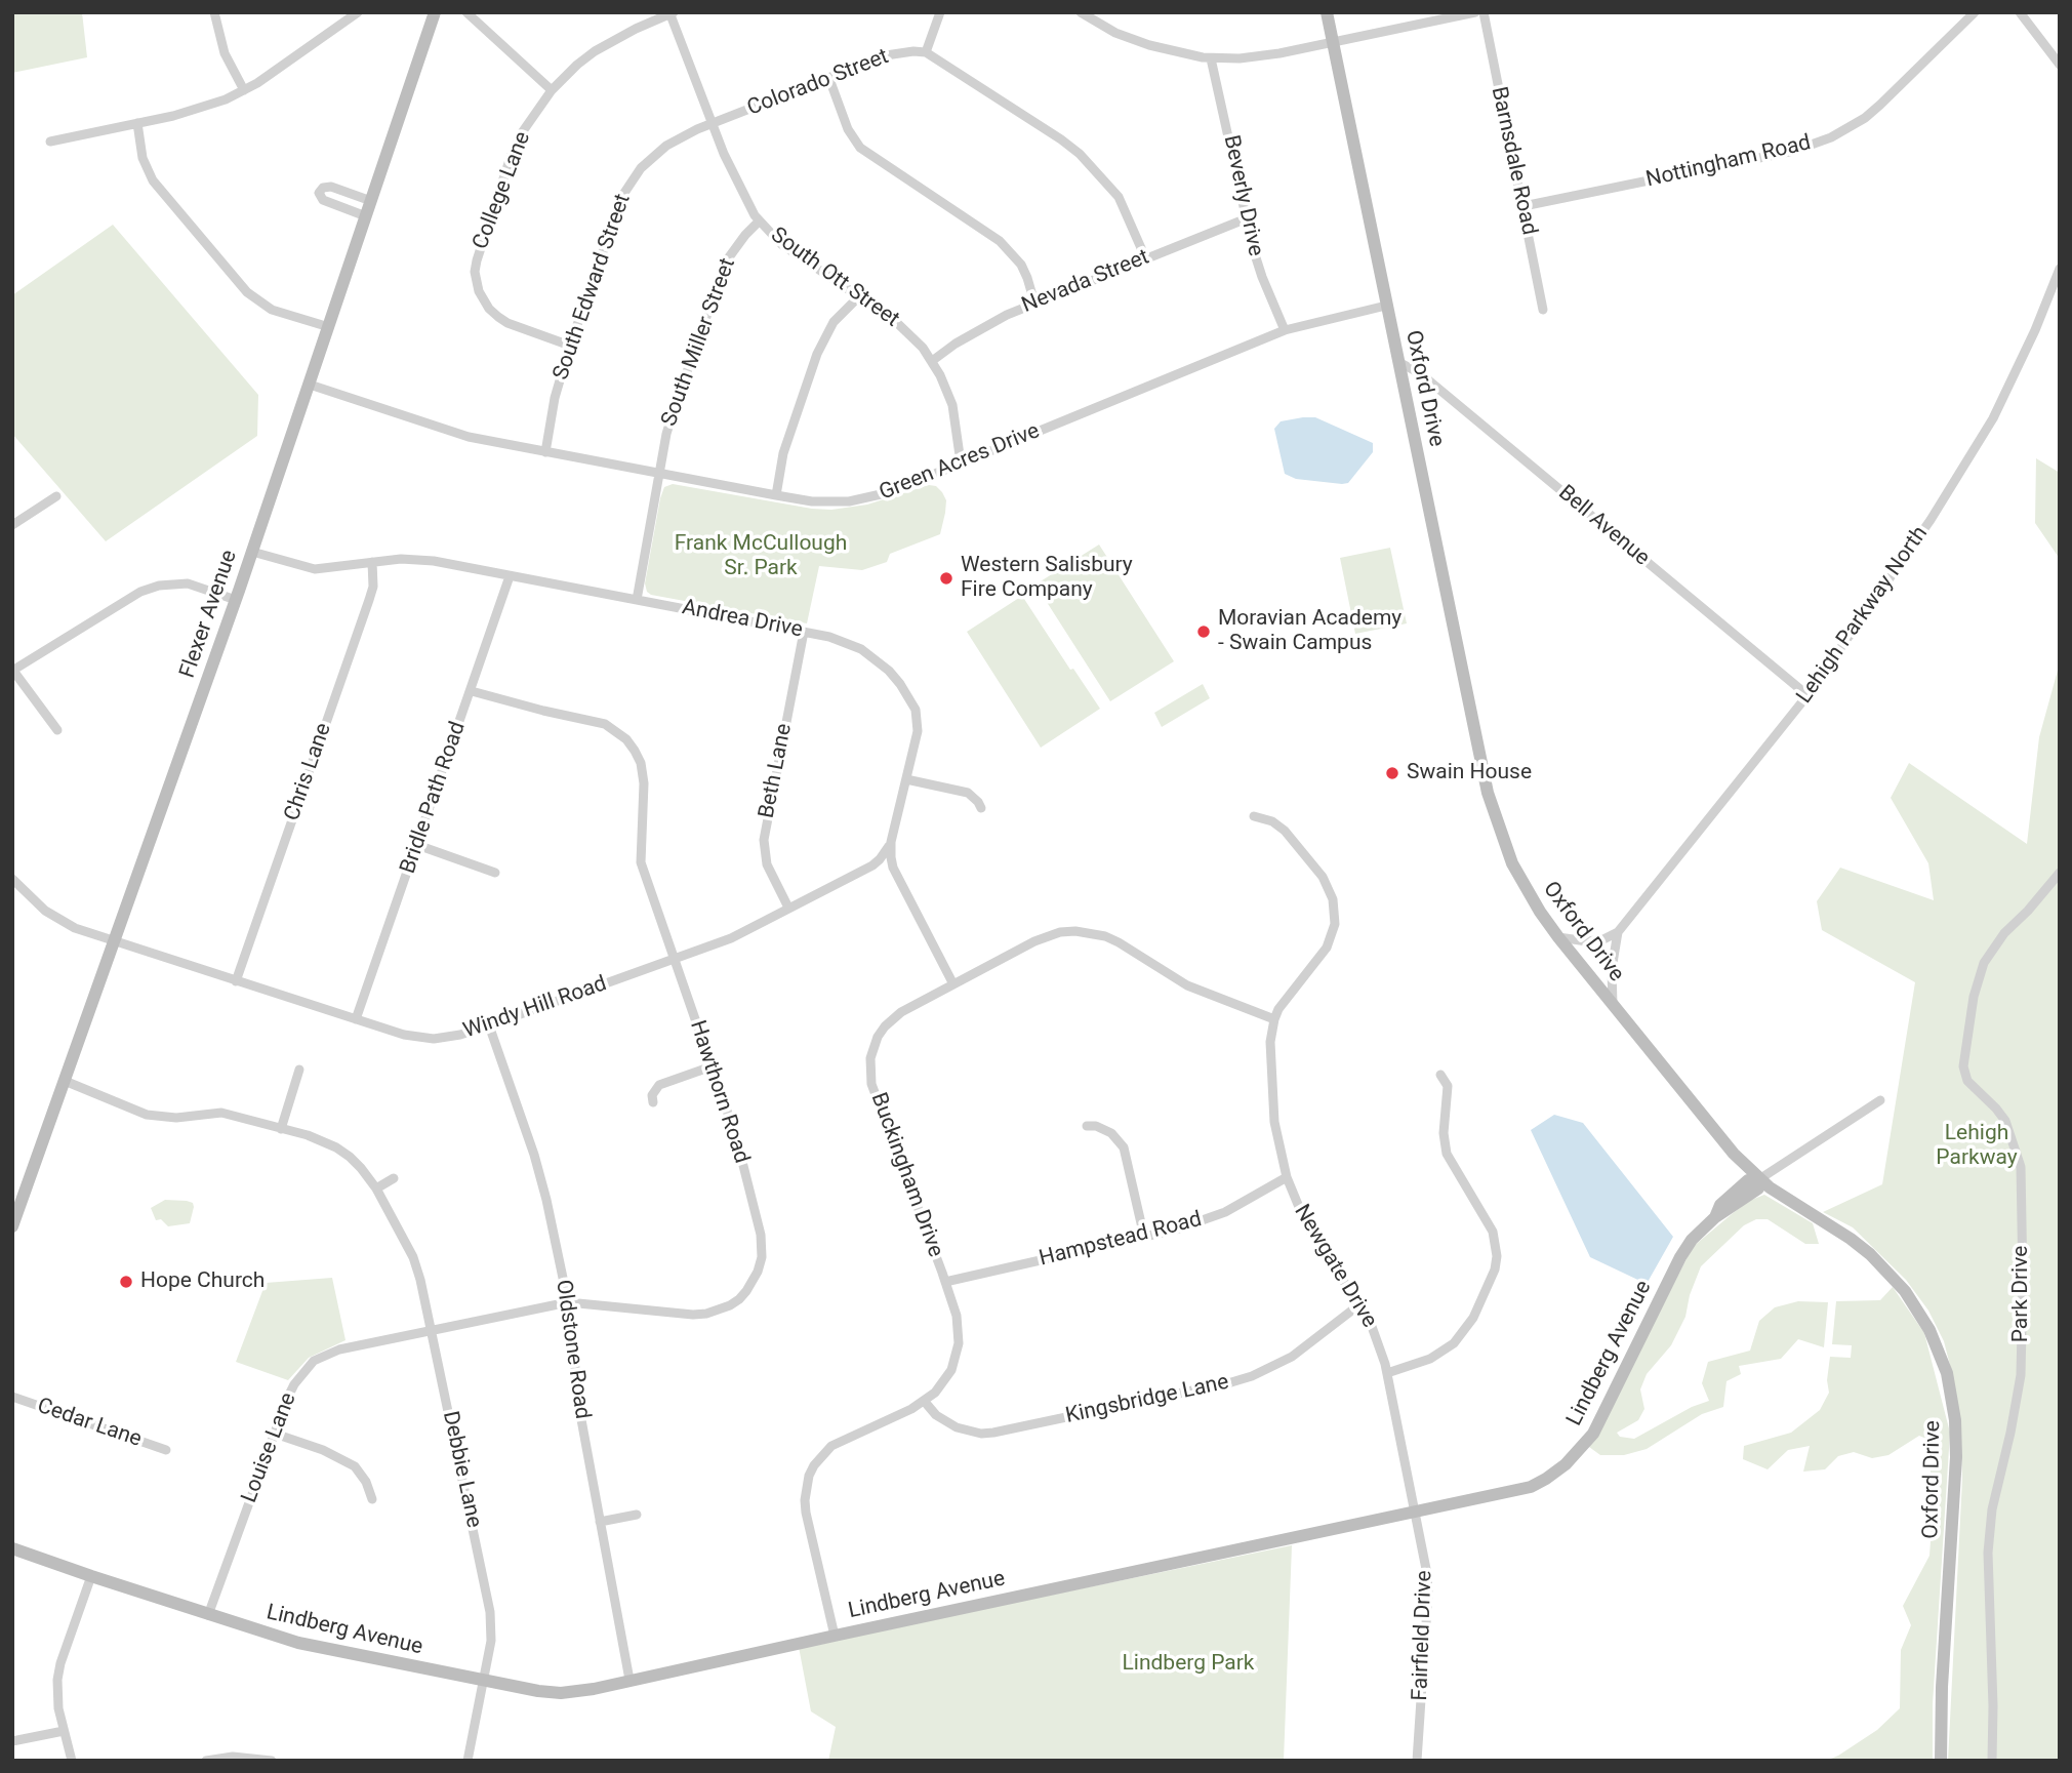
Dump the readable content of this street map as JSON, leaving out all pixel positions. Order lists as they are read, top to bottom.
{
  "streets": {
    "street": [
      "Colorado Street",
      "Barnsdale Road",
      "Nottingham Road",
      "College Lane",
      "Beverly Drive",
      "South Ott Street",
      "Nevada Street",
      "South Edward Street",
      "South Miller Street",
      "Oxford Drive",
      "Green Acres Drive",
      "Bell Avenue",
      "Flexer Avenue",
      "Lehigh Parkway North",
      "Andrea Drive",
      "Beth Lane",
      "Chris Lane",
      "Bridle Path Road",
      "Windy Hill Road",
      "Hawthorn Road",
      "Buckingham Drive",
      "Hampstead Road",
      "Newgate Drive",
      "Park Drive",
      "Oldstone Road",
      "Lindberg Avenue",
      "Kingsbridge Lane",
      "Cedar Lane",
      "Louise Lane",
      "Debbie Lane",
      "Fairfield Drive"
    ]
  },
  "crossings": [
    ["Colorado Street", "South Ott Street"],
    ["Colorado Street", "South Edward Street"],
    ["Barnsdale Road", "Nottingham Road"],
    ["College Lane", "South Ott Street"],
    ["College Lane", "South Edward Street"],
    ["Beverly Drive", "Nevada Street"],
    ["Beverly Drive", "Green Acres Drive"],
    ["South Ott Street", "Nevada Street"],
    ["South Ott Street", "South Edward Street"],
    ["South Ott Street", "South Miller Street"],
    ["South Ott Street", "Green Acres Drive"],
    ["South Edward Street", "Green Acres Drive"],
    ["South Miller Street", "Green Acres Drive"],
    ["South Miller Street", "Andrea Drive"],
    ["Oxford Drive", "Green Acres Drive"],
    ["Oxford Drive", "Bell Avenue"],
    ["Oxford Drive", "Lehigh Parkway North"],
    ["Oxford Drive", "Lindberg Avenue"],
    ["Green Acres Drive", "Flexer Avenue"],
    ["Bell Avenue", "Lehigh Parkway North"],
    ["Flexer Avenue", "Andrea Drive"],
    ["Flexer Avenue", "Windy Hill Road"],
    ["Flexer Avenue", "Debbie Lane"],
    ["Andrea Drive", "Beth Lane"],
    ["Andrea Drive", "Chris Lane"],
    ["Andrea Drive", "Bridle Path Road"],
    ["Andrea Drive", "Windy Hill Road"],
    ["Andrea Drive", "Buckingham Drive"],
    ["Beth Lane", "Windy Hill Road"],
    ["Chris Lane", "Windy Hill Road"],
    ["Bridle Path Road", "Windy Hill Road"],
    ["Bridle Path Road", "Hawthorn Road"],
    ["Windy Hill Road", "Hawthorn Road"],
    ["Windy Hill Road", "Oldstone Road"],
    ["Hawthorn Road", "Oldstone Road"],
    ["Hawthorn Road", "Louise Lane"],
    ["Hawthorn Road", "Debbie Lane"],
    ["Buckingham Drive", "Hampstead Road"],
    ["Buckingham Drive", "Newgate Drive"],
    ["Buckingham Drive", "Lindberg Avenue"],
    ["Buckingham Drive", "Kingsbridge Lane"],
    ["Hampstead Road", "Newgate Drive"],
    ["Newgate Drive", "Lindberg Avenue"],
    ["Newgate Drive", "Kingsbridge Lane"],
    ["Newgate Drive", "Fairfield Drive"],
    ["Oldstone Road", "Lindberg Avenue"],
    ["Lindberg Avenue", "Louise Lane"],
    ["Lindberg Avenue", "Debbie Lane"],
    ["Lindberg Avenue", "Fairfield Drive"],
    ["Louise Lane", "Debbie Lane"]
  ],
  "parks": ["Frank McCullough Sr. Park", "Lehigh Parkway", "Lindberg Park"],
  "places": [
    "Western Salisbury Fire Company",
    "Moravian Academy - Swain Campus",
    "Swain House",
    "Hope Church"
  ]
}
